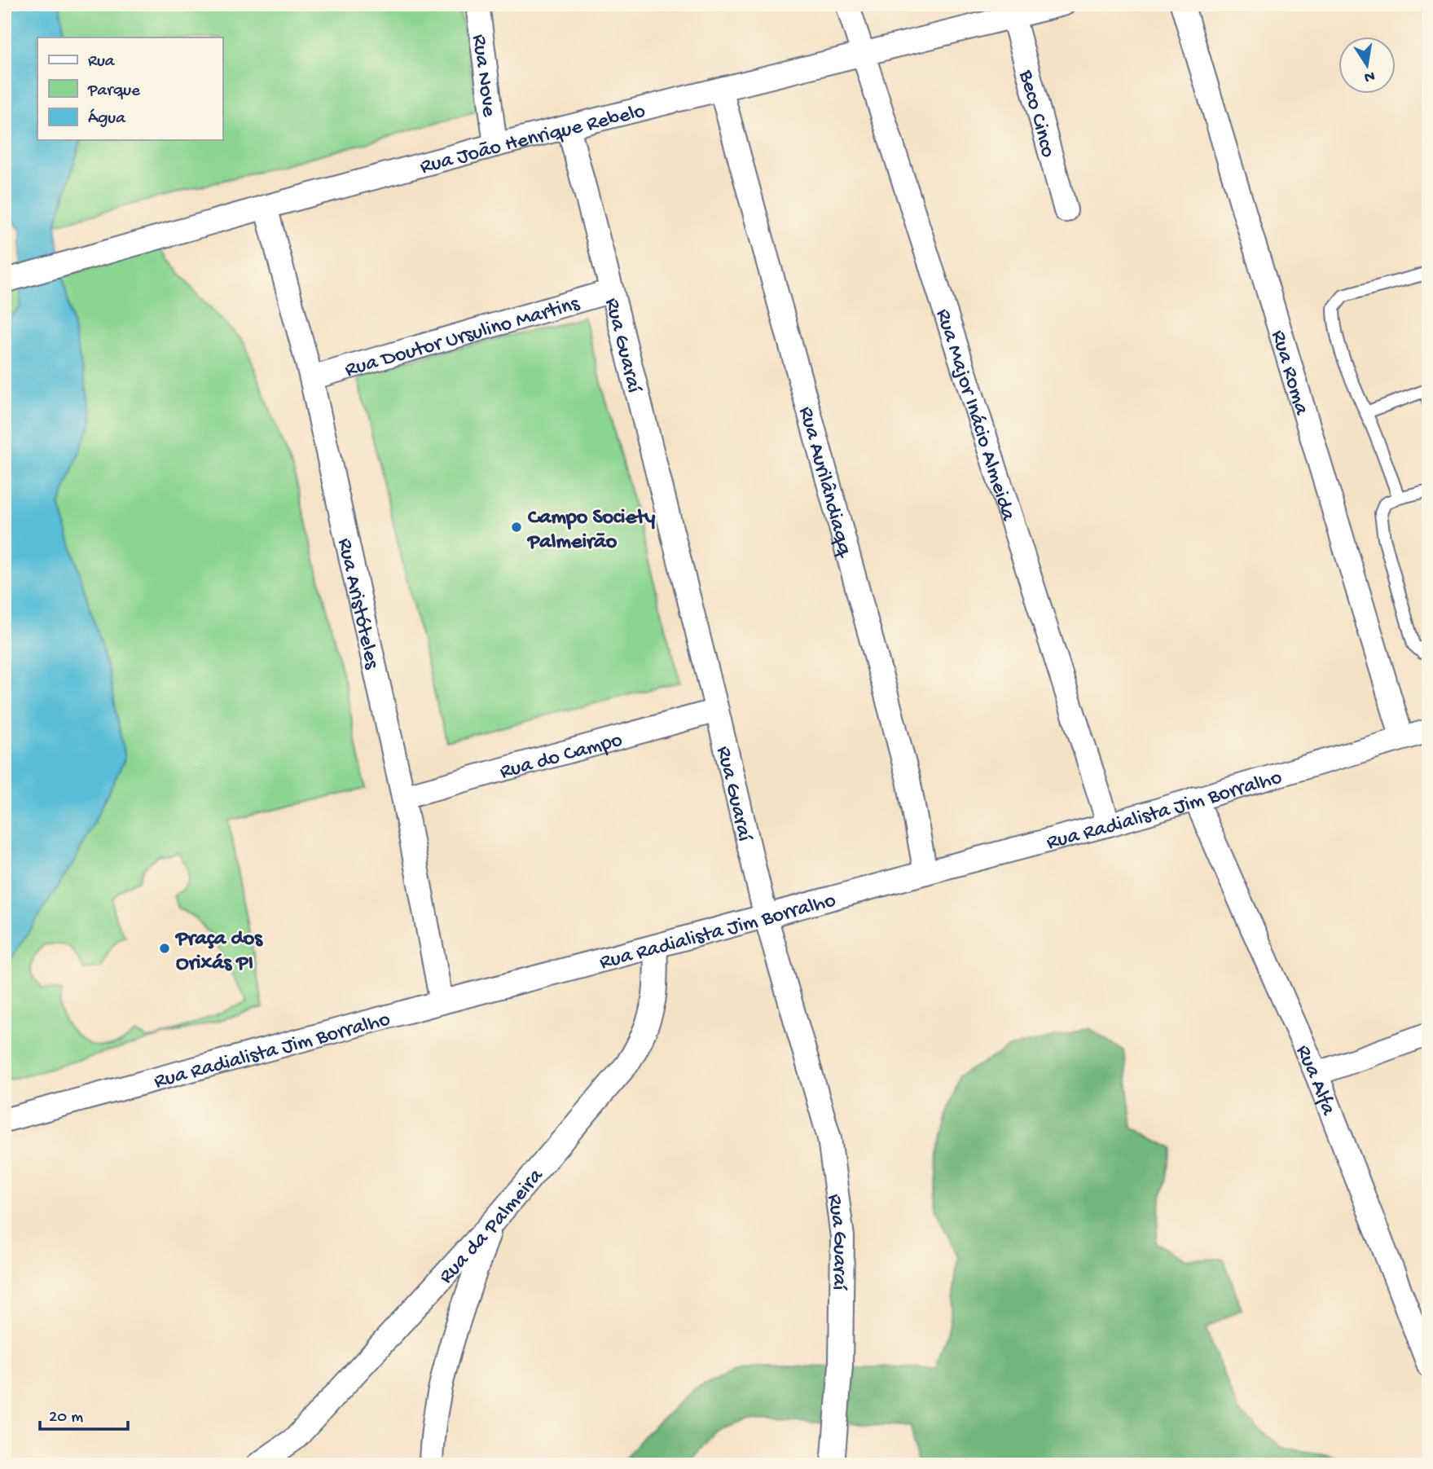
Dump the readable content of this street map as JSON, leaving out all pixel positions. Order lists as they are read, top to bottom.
{
  "streets": {
    "street": [
      "Rua Nove",
      "Beco Cinco",
      "Rua João Henrique Rebelo",
      "Rua Doutor Ursulino Martins",
      "Rua Guaraí",
      "Rua Roma",
      "Rua Major Inácio Almeida",
      "Rua Aurilândiaqq",
      "Rua Aristóteles",
      "Rua do Campo",
      "Rua Radialista Jim Borralho",
      "Rua Alfa",
      "Rua da Palmeira"
    ]
  },
  "crossings": [
    ["Rua Nove", "Rua João Henrique Rebelo"],
    ["Beco Cinco", "Rua João Henrique Rebelo"],
    ["Rua João Henrique Rebelo", "Rua Guaraí"],
    ["Rua João Henrique Rebelo", "Rua Major Inácio Almeida"],
    ["Rua João Henrique Rebelo", "Rua Aurilândiaqq"],
    ["Rua João Henrique Rebelo", "Rua Aristóteles"],
    ["Rua Doutor Ursulino Martins", "Rua Guaraí"],
    ["Rua Doutor Ursulino Martins", "Rua Aristóteles"],
    ["Rua Guaraí", "Rua do Campo"],
    ["Rua Guaraí", "Rua Radialista Jim Borralho"],
    ["Rua Roma", "Rua Radialista Jim Borralho"],
    ["Rua Major Inácio Almeida", "Rua Radialista Jim Borralho"],
    ["Rua Aurilândiaqq", "Rua Radialista Jim Borralho"],
    ["Rua Aristóteles", "Rua do Campo"],
    ["Rua Aristóteles", "Rua Radialista Jim Borralho"],
    ["Rua Radialista Jim Borralho", "Rua Alfa"],
    ["Rua Radialista Jim Borralho", "Rua da Palmeira"]
  ],
  "places": ["Campo Society Palmeirão", "Praça dos Orixás PI"],
  "legend": ["Rua", "Parque", "Água"],
  "scale_bar": "20 m",
  "north": "bottom"
}
